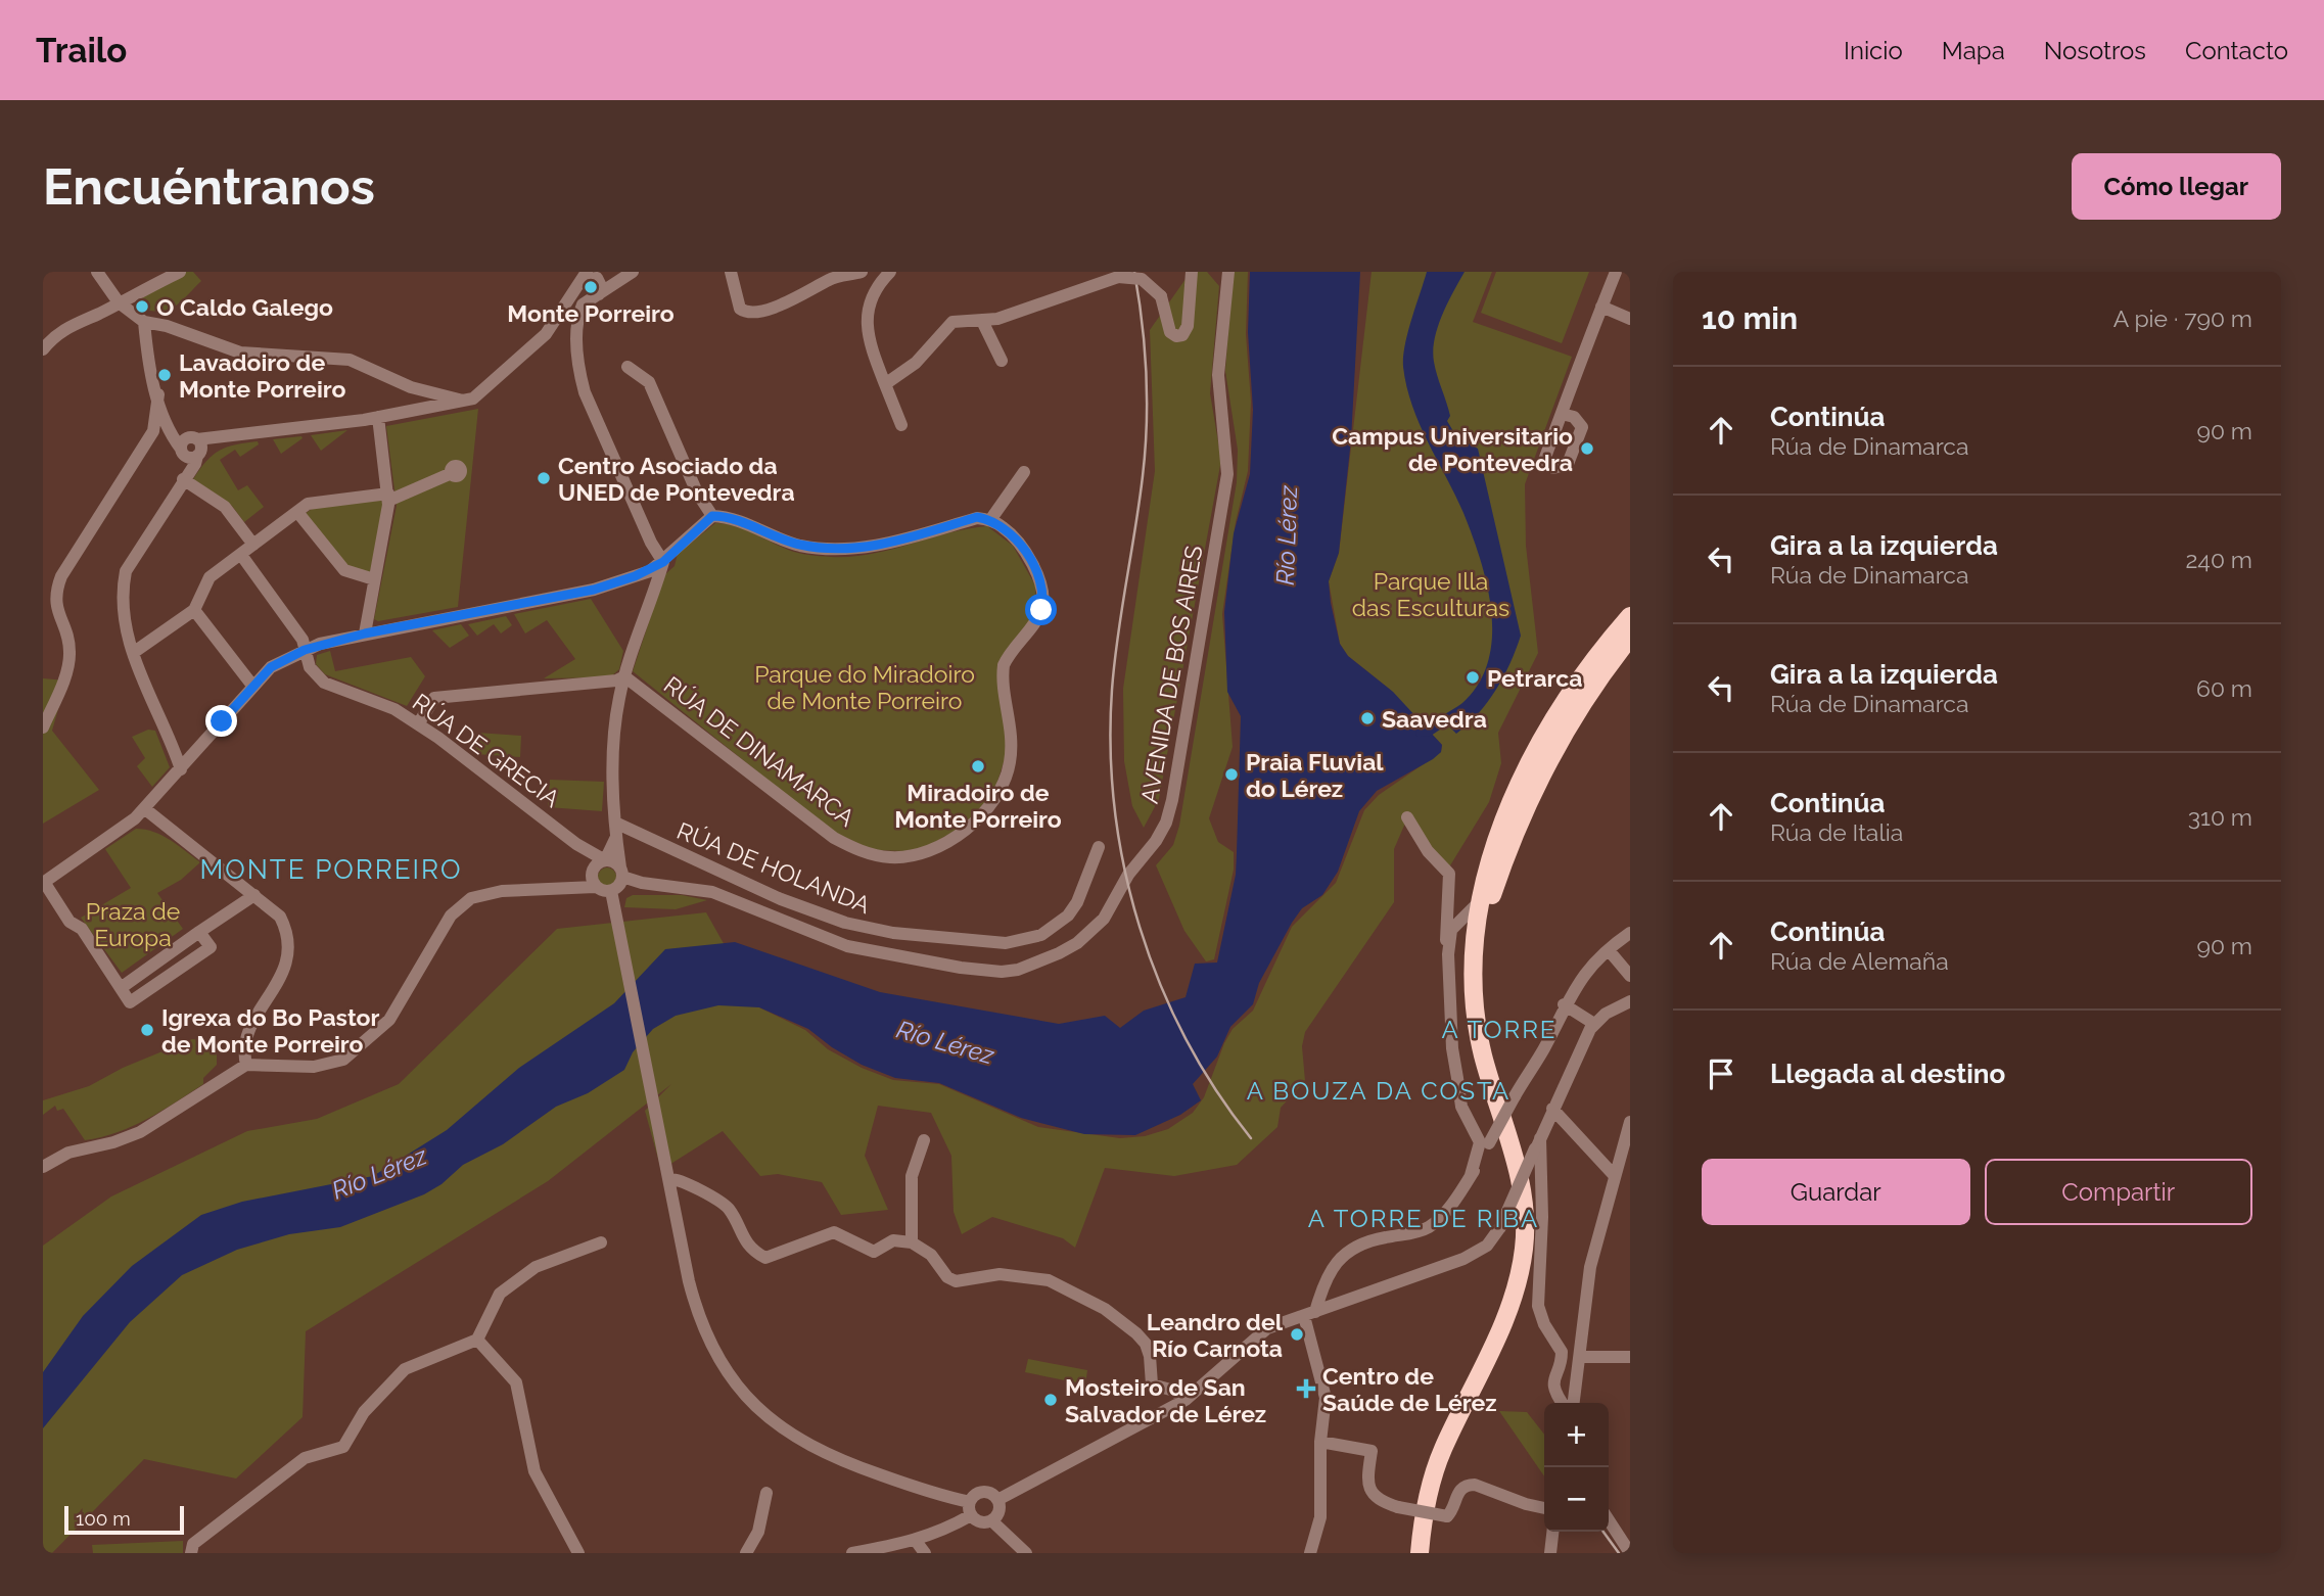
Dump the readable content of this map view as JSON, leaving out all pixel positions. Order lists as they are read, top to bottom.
{
  "streets": {
    "street": [
      "AVENIDA DE BOS AIRES",
      "RÚA DE GRECIA",
      "RÚA DE DINAMARCA",
      "RÚA DE HOLANDA"
    ]
  },
  "crossings": [
    ["AVENIDA DE BOS AIRES", "RÚA DE GRECIA"],
    ["RÚA DE GRECIA", "RÚA DE HOLANDA"]
  ],
  "districts": [
    "MONTE PORREIRO",
    "A TORRE",
    "A BOUZA DA COSTA",
    "A TORRE DE RIBA"
  ],
  "water": ["Río Lérez"],
  "parks": ["Parque Illa das Esculturas", "Parque do Miradoiro de Monte Porreiro", "Praza de Europa"],
  "places": {
    "other": [
      "Monte Porreiro",
      "O Caldo Galego",
      "Lavadoiro de Monte Porreiro",
      "Campus Universitario de Pontevedra",
      "Centro Asociado da UNED de Pontevedra",
      "Petrarca",
      "Saavedra",
      "Miradoiro de Monte Porreiro",
      "Praia Fluvial do Lérez",
      "Igrexa do Bo Pastor de Monte Porreiro",
      "Leandro del Río Carnota",
      "Mosteiro de San Salvador de Lérez"
    ],
    "health": ["Centro de Saúde de Lérez"]
  },
  "scale_bar": "100 m",
  "page": {
    "header": "Trailo",
    "nav": [
      "Inicio",
      "Mapa",
      "Nosotros",
      "Contacto"
    ],
    "buttons": [
      "Cómo llegar",
      ["Guardar", "Compartir"]
    ],
    "title": "Encuéntranos",
    "heading": ["10 min", "A pie · 790 m"],
    "list": [
      ["Continúa", "Rúa de Dinamarca", "90 m"],
      ["Gira a la izquierda", "Rúa de Dinamarca", "240 m"],
      ["Gira a la izquierda", "Rúa de Dinamarca", "60 m"],
      ["Continúa", "Rúa de Italia", "310 m"],
      ["Continúa", "Rúa de Alemaña", "90 m"],
      "Llegada al destino"
    ],
    "map_buttons": ["+", "−"],
    "scale": "100 m"
  }
}
